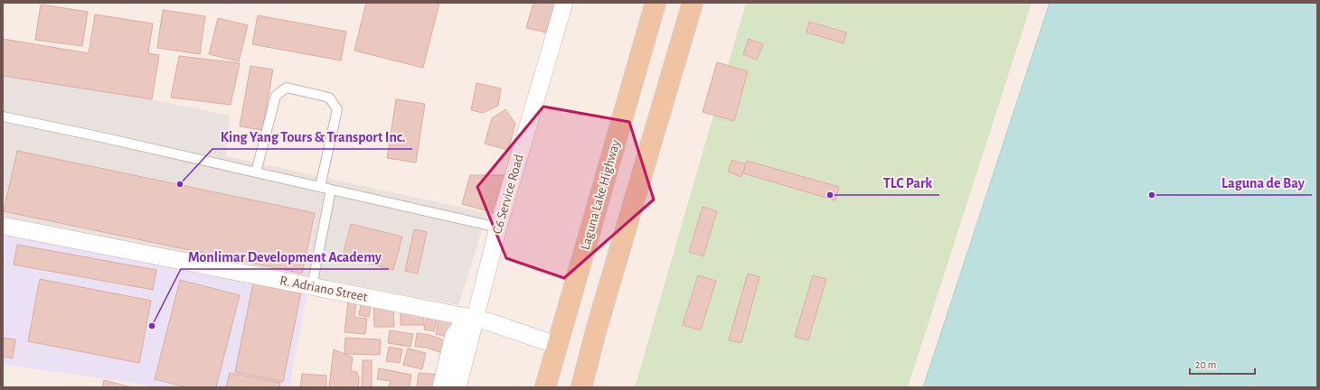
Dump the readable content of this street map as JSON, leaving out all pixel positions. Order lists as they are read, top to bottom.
{
  "streets": {
    "main road": ["Laguna Lake Highway"],
    "street": ["C6 Service Road", "R. Adriano Street"]
  },
  "crossings": [
    ["C6 Service Road", "R. Adriano Street"],
    ["Laguna Lake Highway", "R. Adriano Street"]
  ],
  "places": [
    "King Yang Tours & Transport Inc.",
    "TLC Park",
    "Laguna de Bay",
    "Monlimar Development Academy"
  ],
  "scale_bar": "20 m"
}
